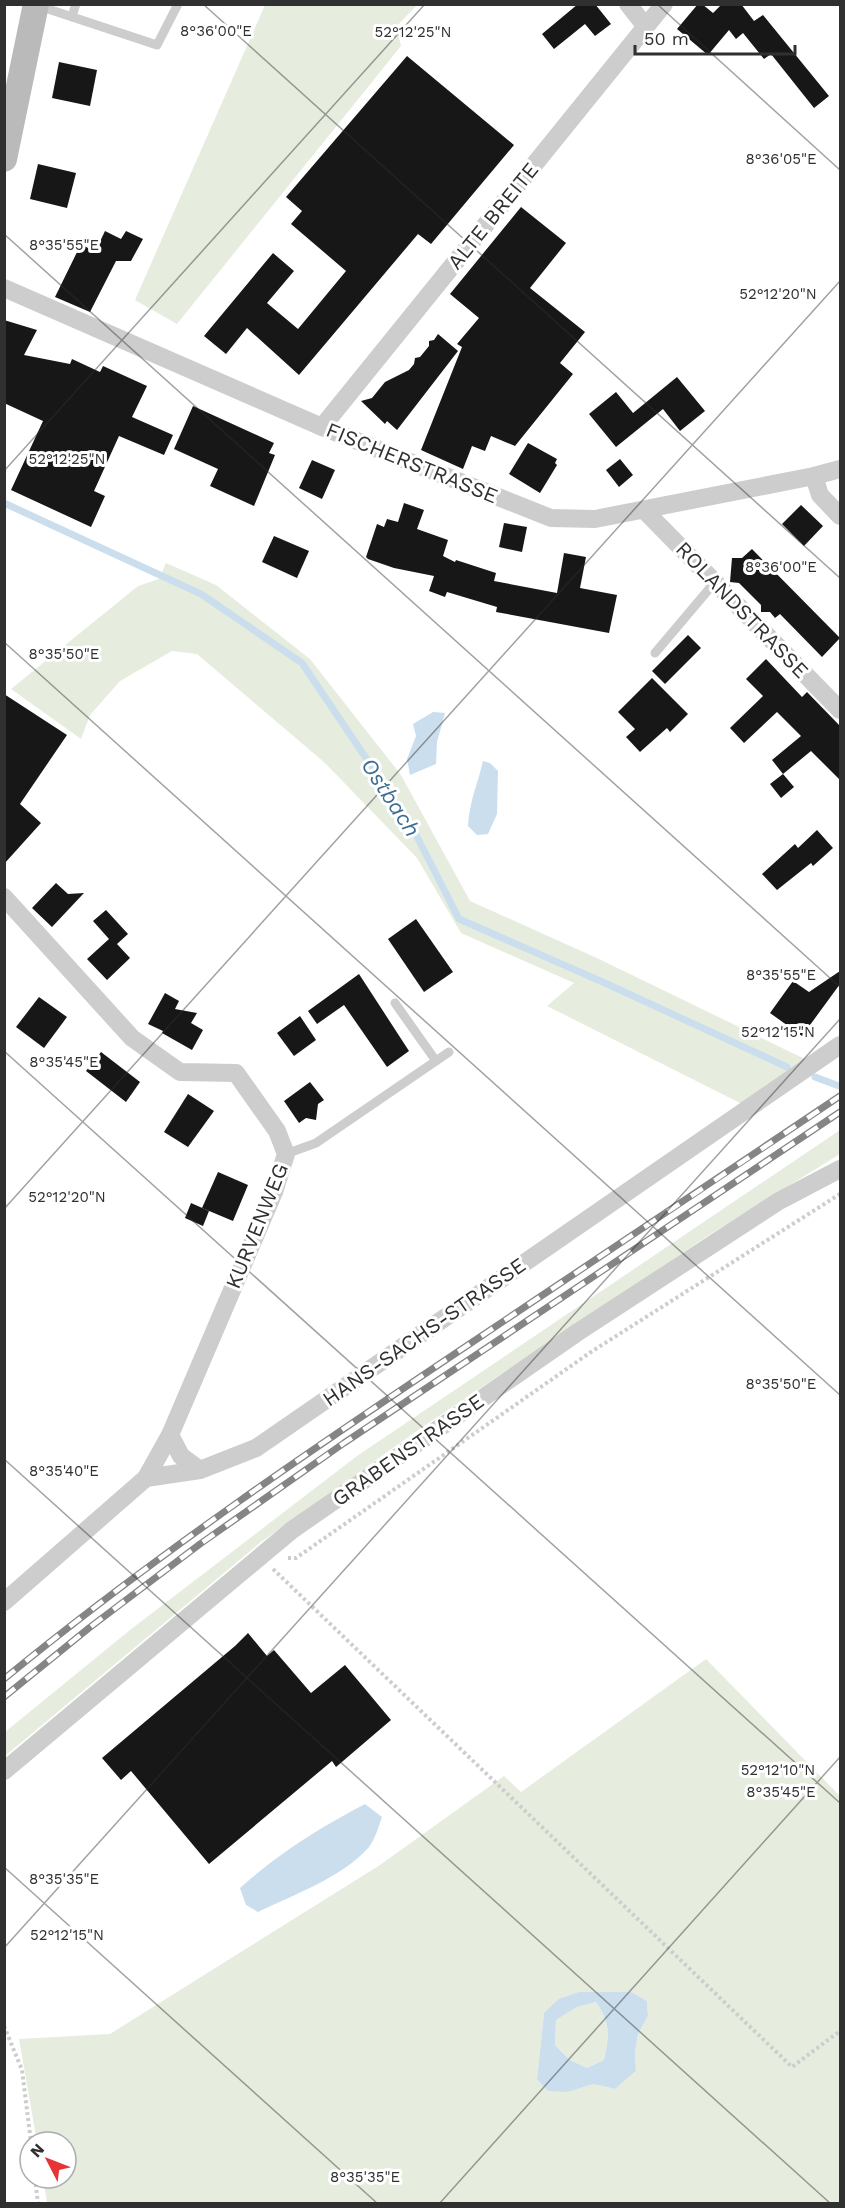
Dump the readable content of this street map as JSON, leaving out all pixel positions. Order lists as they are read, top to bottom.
{
  "streets": {
    "street": [
      "ALTE BREITE",
      "FISCHERSTRASSE",
      "ROLANDSTRASSE",
      "KURVENWEG",
      "HANS-SACHS-STRASSE",
      "GRABENSTRASSE"
    ]
  },
  "crossings": [
    ["ALTE BREITE", "FISCHERSTRASSE"],
    ["FISCHERSTRASSE", "ROLANDSTRASSE"],
    ["KURVENWEG", "HANS-SACHS-STRASSE"]
  ],
  "water": ["Ostbach"],
  "scale_bar": "50 m",
  "north": "top left",
  "coordinates": [
    "8°36'00\"E",
    "52°12'25\"N",
    "8°36'05\"E",
    "8°35'55\"E",
    "52°12'20\"N",
    "8°35'50\"E",
    "52°12'15\"N",
    "8°35'45\"E",
    "8°35'40\"E",
    "52°12'10\"N",
    "8°35'35\"E"
  ]
}
